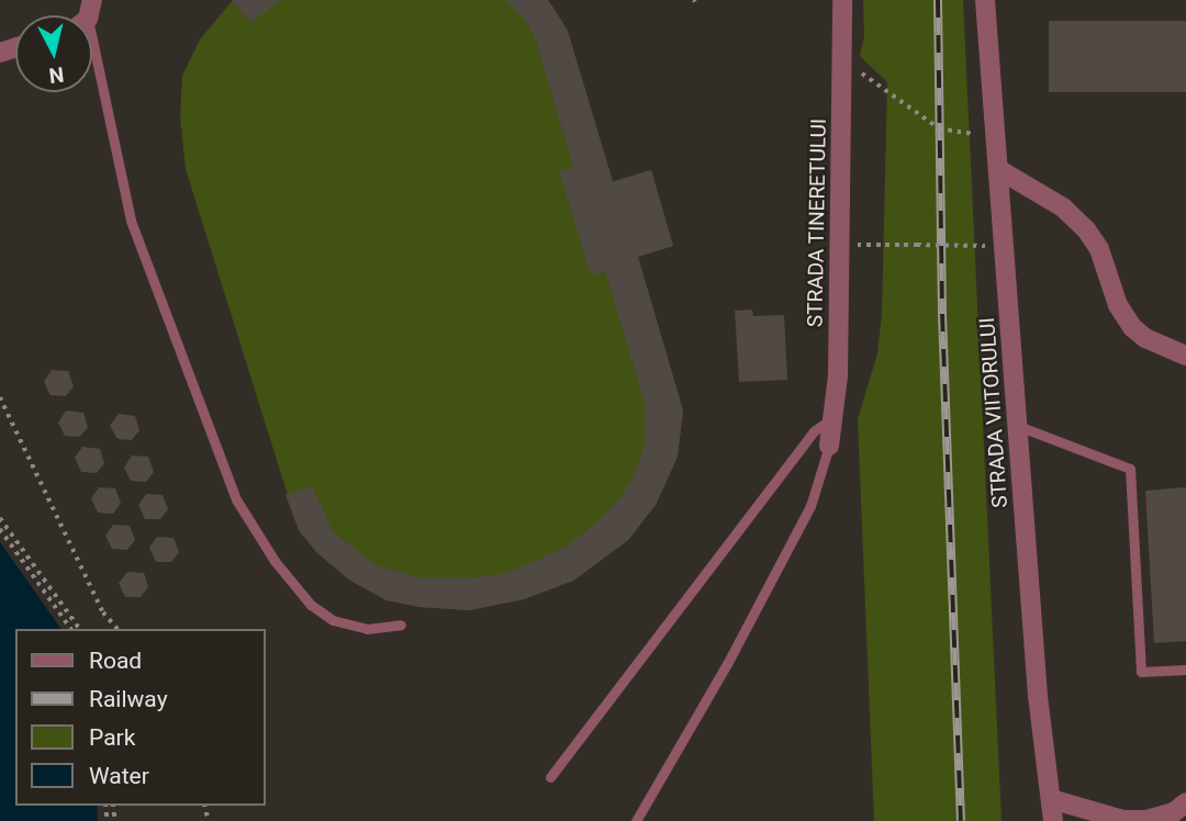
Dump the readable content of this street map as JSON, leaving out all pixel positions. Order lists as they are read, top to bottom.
{
  "streets": {
    "street": ["STRADA TINERETULUI", "STRADA VIITORULUI"]
  },
  "legend": [
    "Road",
    "Railway",
    "Park",
    "Water"
  ],
  "north": "bottom"
}
